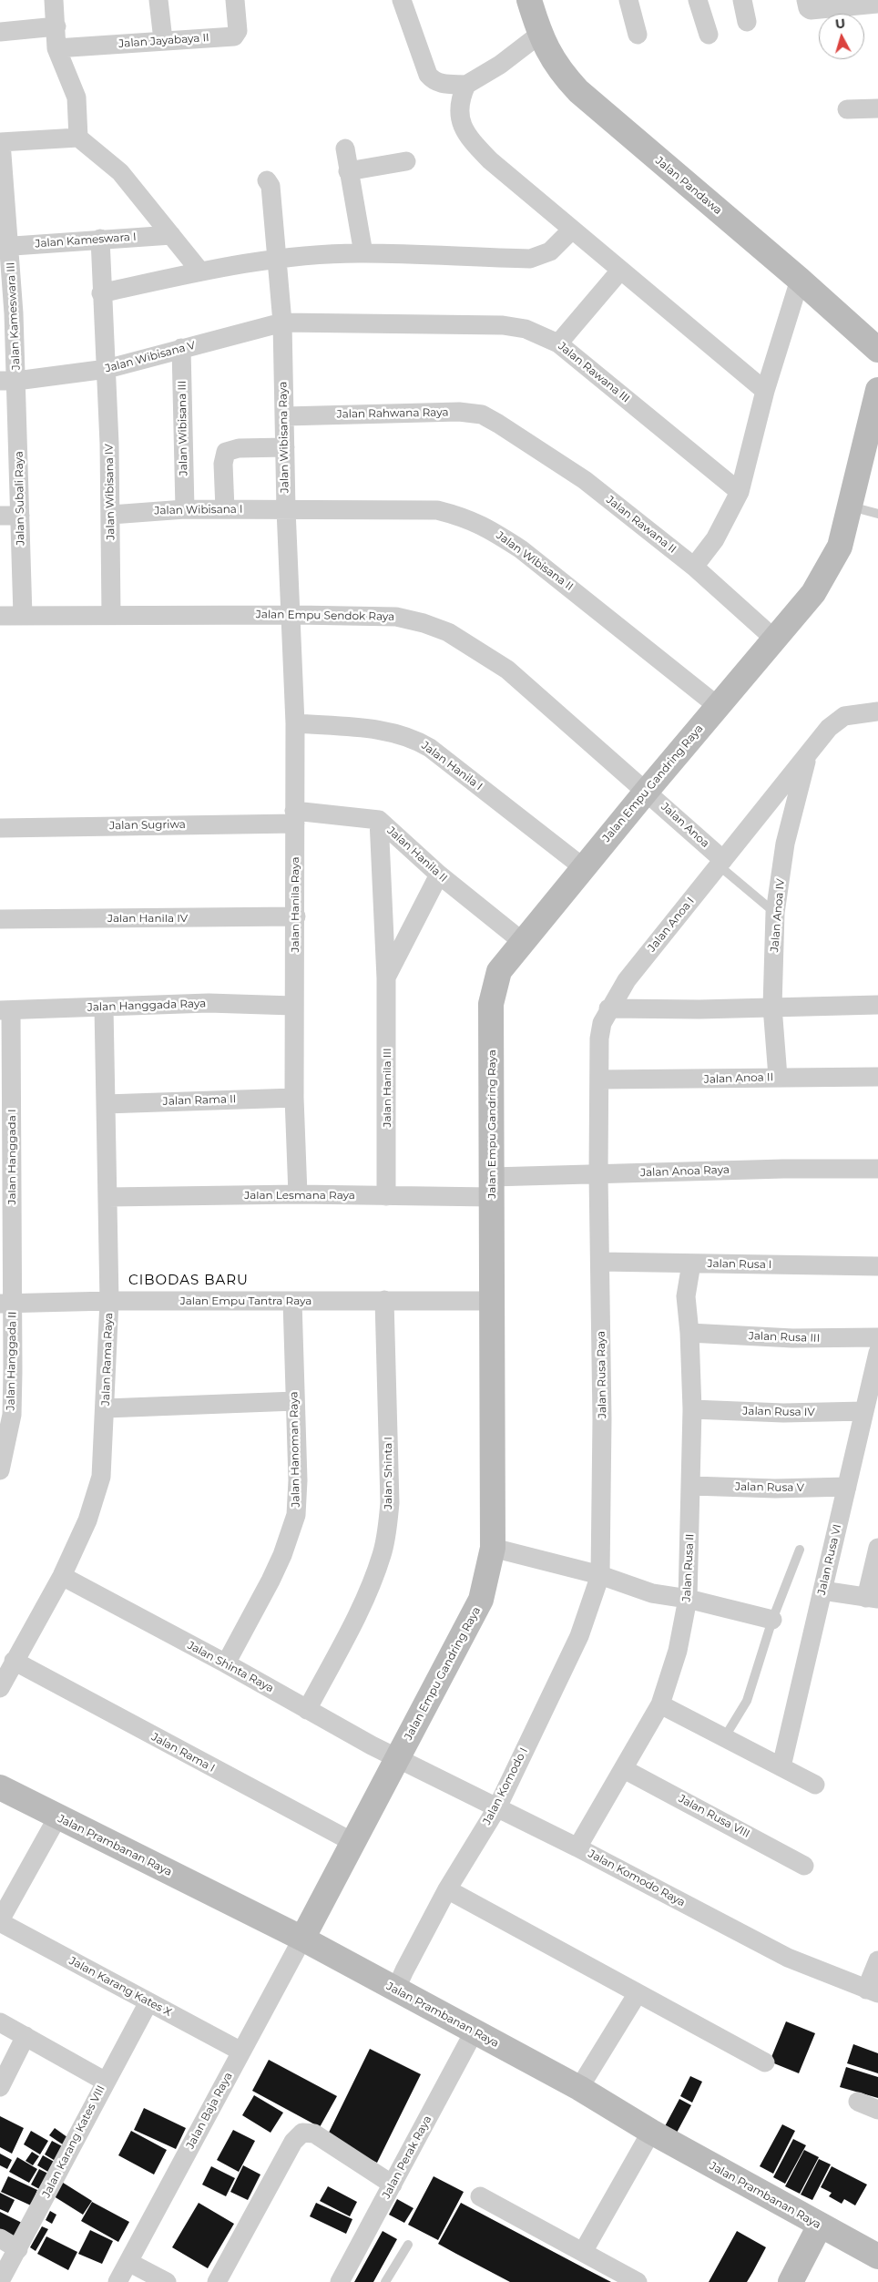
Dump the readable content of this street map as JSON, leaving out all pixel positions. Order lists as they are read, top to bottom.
{
  "streets": {
    "street": [
      "Jalan Jayabaya II",
      "Jalan Pandawa",
      "Jalan Kameswara I",
      "Jalan Kameswara III",
      "Jalan Wibisana V",
      "Jalan Rawana III",
      "Jalan Rahwana Raya",
      "Jalan Wibisana III",
      "Jalan Wibisana Raya",
      "Jalan Wibisana IV",
      "Jalan Subali Raya",
      "Jalan Wibisana I",
      "Jalan Rawana II",
      "Jalan Wibisana II",
      "Jalan Empu Sendok Raya",
      "Jalan Hanila I",
      "Jalan Empu Gandring Raya",
      "Jalan Sugriwa",
      "Jalan Anoa",
      "Jalan Hanila II",
      "Jalan Hanila Raya",
      "Jalan Anoa IV",
      "Jalan Hanila IV",
      "Jalan Anoa I",
      "Jalan Hanggada Raya",
      "Jalan Anoa II",
      "Jalan Hanila III",
      "Jalan Rama II",
      "Jalan Hanggada I",
      "Jalan Anoa Raya",
      "Jalan Lesmana Raya",
      "Jalan Rusa I",
      "Jalan Empu Tantra Raya",
      "Jalan Rusa III",
      "Jalan Rama Raya",
      "Jalan Hanggada II",
      "Jalan Rusa Raya",
      "Jalan Rusa IV",
      "Jalan Hanoman Raya",
      "Jalan Shinta I",
      "Jalan Rusa V",
      "Jalan Rusa VI",
      "Jalan Rusa II",
      "Jalan Shinta Raya",
      "Jalan Rama I",
      "Jalan Komodo I",
      "Jalan Rusa VIII",
      "Jalan Prambanan Raya",
      "Jalan Komodo Raya",
      "Jalan Karang Kates X",
      "Jalan Baja Raya",
      "Jalan Karang Kates VIII",
      "Jalan Perak Raya"
    ]
  },
  "crossings": [
    ["Jalan Kameswara I", "Jalan Kameswara III"],
    ["Jalan Kameswara I", "Jalan Wibisana IV"],
    ["Jalan Kameswara III", "Jalan Wibisana V"],
    ["Jalan Kameswara III", "Jalan Subali Raya"],
    ["Jalan Wibisana V", "Jalan Rawana III"],
    ["Jalan Wibisana V", "Jalan Wibisana III"],
    ["Jalan Wibisana V", "Jalan Wibisana Raya"],
    ["Jalan Wibisana V", "Jalan Wibisana IV"],
    ["Jalan Wibisana V", "Jalan Subali Raya"],
    ["Jalan Rawana III", "Jalan Wibisana Raya"],
    ["Jalan Rahwana Raya", "Jalan Wibisana Raya"],
    ["Jalan Rahwana Raya", "Jalan Rawana II"],
    ["Jalan Wibisana III", "Jalan Wibisana I"],
    ["Jalan Wibisana Raya", "Jalan Wibisana I"],
    ["Jalan Wibisana Raya", "Jalan Wibisana II"],
    ["Jalan Wibisana Raya", "Jalan Empu Sendok Raya"],
    ["Jalan Wibisana Raya", "Jalan Hanila Raya"],
    ["Jalan Wibisana IV", "Jalan Wibisana I"],
    ["Jalan Wibisana IV", "Jalan Empu Sendok Raya"],
    ["Jalan Subali Raya", "Jalan Empu Sendok Raya"],
    ["Jalan Wibisana I", "Jalan Wibisana II"],
    ["Jalan Rawana II", "Jalan Empu Gandring Raya"],
    ["Jalan Wibisana II", "Jalan Empu Gandring Raya"],
    ["Jalan Empu Sendok Raya", "Jalan Empu Gandring Raya"],
    ["Jalan Empu Sendok Raya", "Jalan Anoa"],
    ["Jalan Empu Sendok Raya", "Jalan Hanila Raya"],
    ["Jalan Hanila I", "Jalan Empu Gandring Raya"],
    ["Jalan Hanila I", "Jalan Hanila Raya"],
    ["Jalan Empu Gandring Raya", "Jalan Anoa"],
    ["Jalan Empu Gandring Raya", "Jalan Hanila II"],
    ["Jalan Empu Gandring Raya", "Jalan Anoa Raya"],
    ["Jalan Empu Gandring Raya", "Jalan Lesmana Raya"],
    ["Jalan Empu Gandring Raya", "Jalan Empu Tantra Raya"],
    ["Jalan Empu Gandring Raya", "Jalan Shinta Raya"],
    ["Jalan Empu Gandring Raya", "Jalan Rama I"],
    ["Jalan Empu Gandring Raya", "Jalan Prambanan Raya"],
    ["Jalan Empu Gandring Raya", "Jalan Komodo Raya"],
    ["Jalan Empu Gandring Raya", "Jalan Baja Raya"],
    ["Jalan Sugriwa", "Jalan Hanila II"],
    ["Jalan Sugriwa", "Jalan Hanila Raya"],
    ["Jalan Anoa", "Jalan Anoa I"],
    ["Jalan Hanila II", "Jalan Hanila Raya"],
    ["Jalan Hanila II", "Jalan Hanila III"],
    ["Jalan Hanila Raya", "Jalan Hanila IV"],
    ["Jalan Hanila Raya", "Jalan Hanggada Raya"],
    ["Jalan Hanila Raya", "Jalan Rama II"],
    ["Jalan Hanila Raya", "Jalan Lesmana Raya"],
    ["Jalan Anoa IV", "Jalan Anoa I"],
    ["Jalan Anoa IV", "Jalan Anoa II"],
    ["Jalan Anoa I", "Jalan Anoa II"],
    ["Jalan Anoa I", "Jalan Anoa Raya"],
    ["Jalan Anoa I", "Jalan Rusa Raya"],
    ["Jalan Hanggada Raya", "Jalan Hanggada I"],
    ["Jalan Hanggada Raya", "Jalan Rama Raya"],
    ["Jalan Hanila III", "Jalan Lesmana Raya"],
    ["Jalan Rama II", "Jalan Rama Raya"],
    ["Jalan Hanggada I", "Jalan Empu Tantra Raya"],
    ["Jalan Hanggada I", "Jalan Hanggada II"],
    ["Jalan Anoa Raya", "Jalan Lesmana Raya"],
    ["Jalan Anoa Raya", "Jalan Rusa Raya"],
    ["Jalan Lesmana Raya", "Jalan Rama Raya"],
    ["Jalan Rusa I", "Jalan Rusa Raya"],
    ["Jalan Rusa I", "Jalan Rusa II"],
    ["Jalan Empu Tantra Raya", "Jalan Rama Raya"],
    ["Jalan Empu Tantra Raya", "Jalan Hanggada II"],
    ["Jalan Empu Tantra Raya", "Jalan Hanoman Raya"],
    ["Jalan Empu Tantra Raya", "Jalan Shinta I"],
    ["Jalan Rusa III", "Jalan Rusa II"],
    ["Jalan Rama Raya", "Jalan Shinta Raya"],
    ["Jalan Rama Raya", "Jalan Rama I"],
    ["Jalan Rusa Raya", "Jalan Komodo I"],
    ["Jalan Rusa IV", "Jalan Rusa VI"],
    ["Jalan Rusa IV", "Jalan Rusa II"],
    ["Jalan Hanoman Raya", "Jalan Shinta Raya"],
    ["Jalan Shinta I", "Jalan Shinta Raya"],
    ["Jalan Rusa V", "Jalan Rusa VI"],
    ["Jalan Rusa V", "Jalan Rusa II"],
    ["Jalan Rusa II", "Jalan Rusa VIII"],
    ["Jalan Rusa II", "Jalan Komodo Raya"],
    ["Jalan Shinta Raya", "Jalan Komodo Raya"],
    ["Jalan Komodo I", "Jalan Prambanan Raya"],
    ["Jalan Komodo I", "Jalan Komodo Raya"],
    ["Jalan Prambanan Raya", "Jalan Baja Raya"],
    ["Jalan Prambanan Raya", "Jalan Perak Raya"],
    ["Jalan Karang Kates X", "Jalan Baja Raya"],
    ["Jalan Karang Kates X", "Jalan Karang Kates VIII"]
  ],
  "districts": ["CIBODAS BARU"],
  "north": "top"
}
